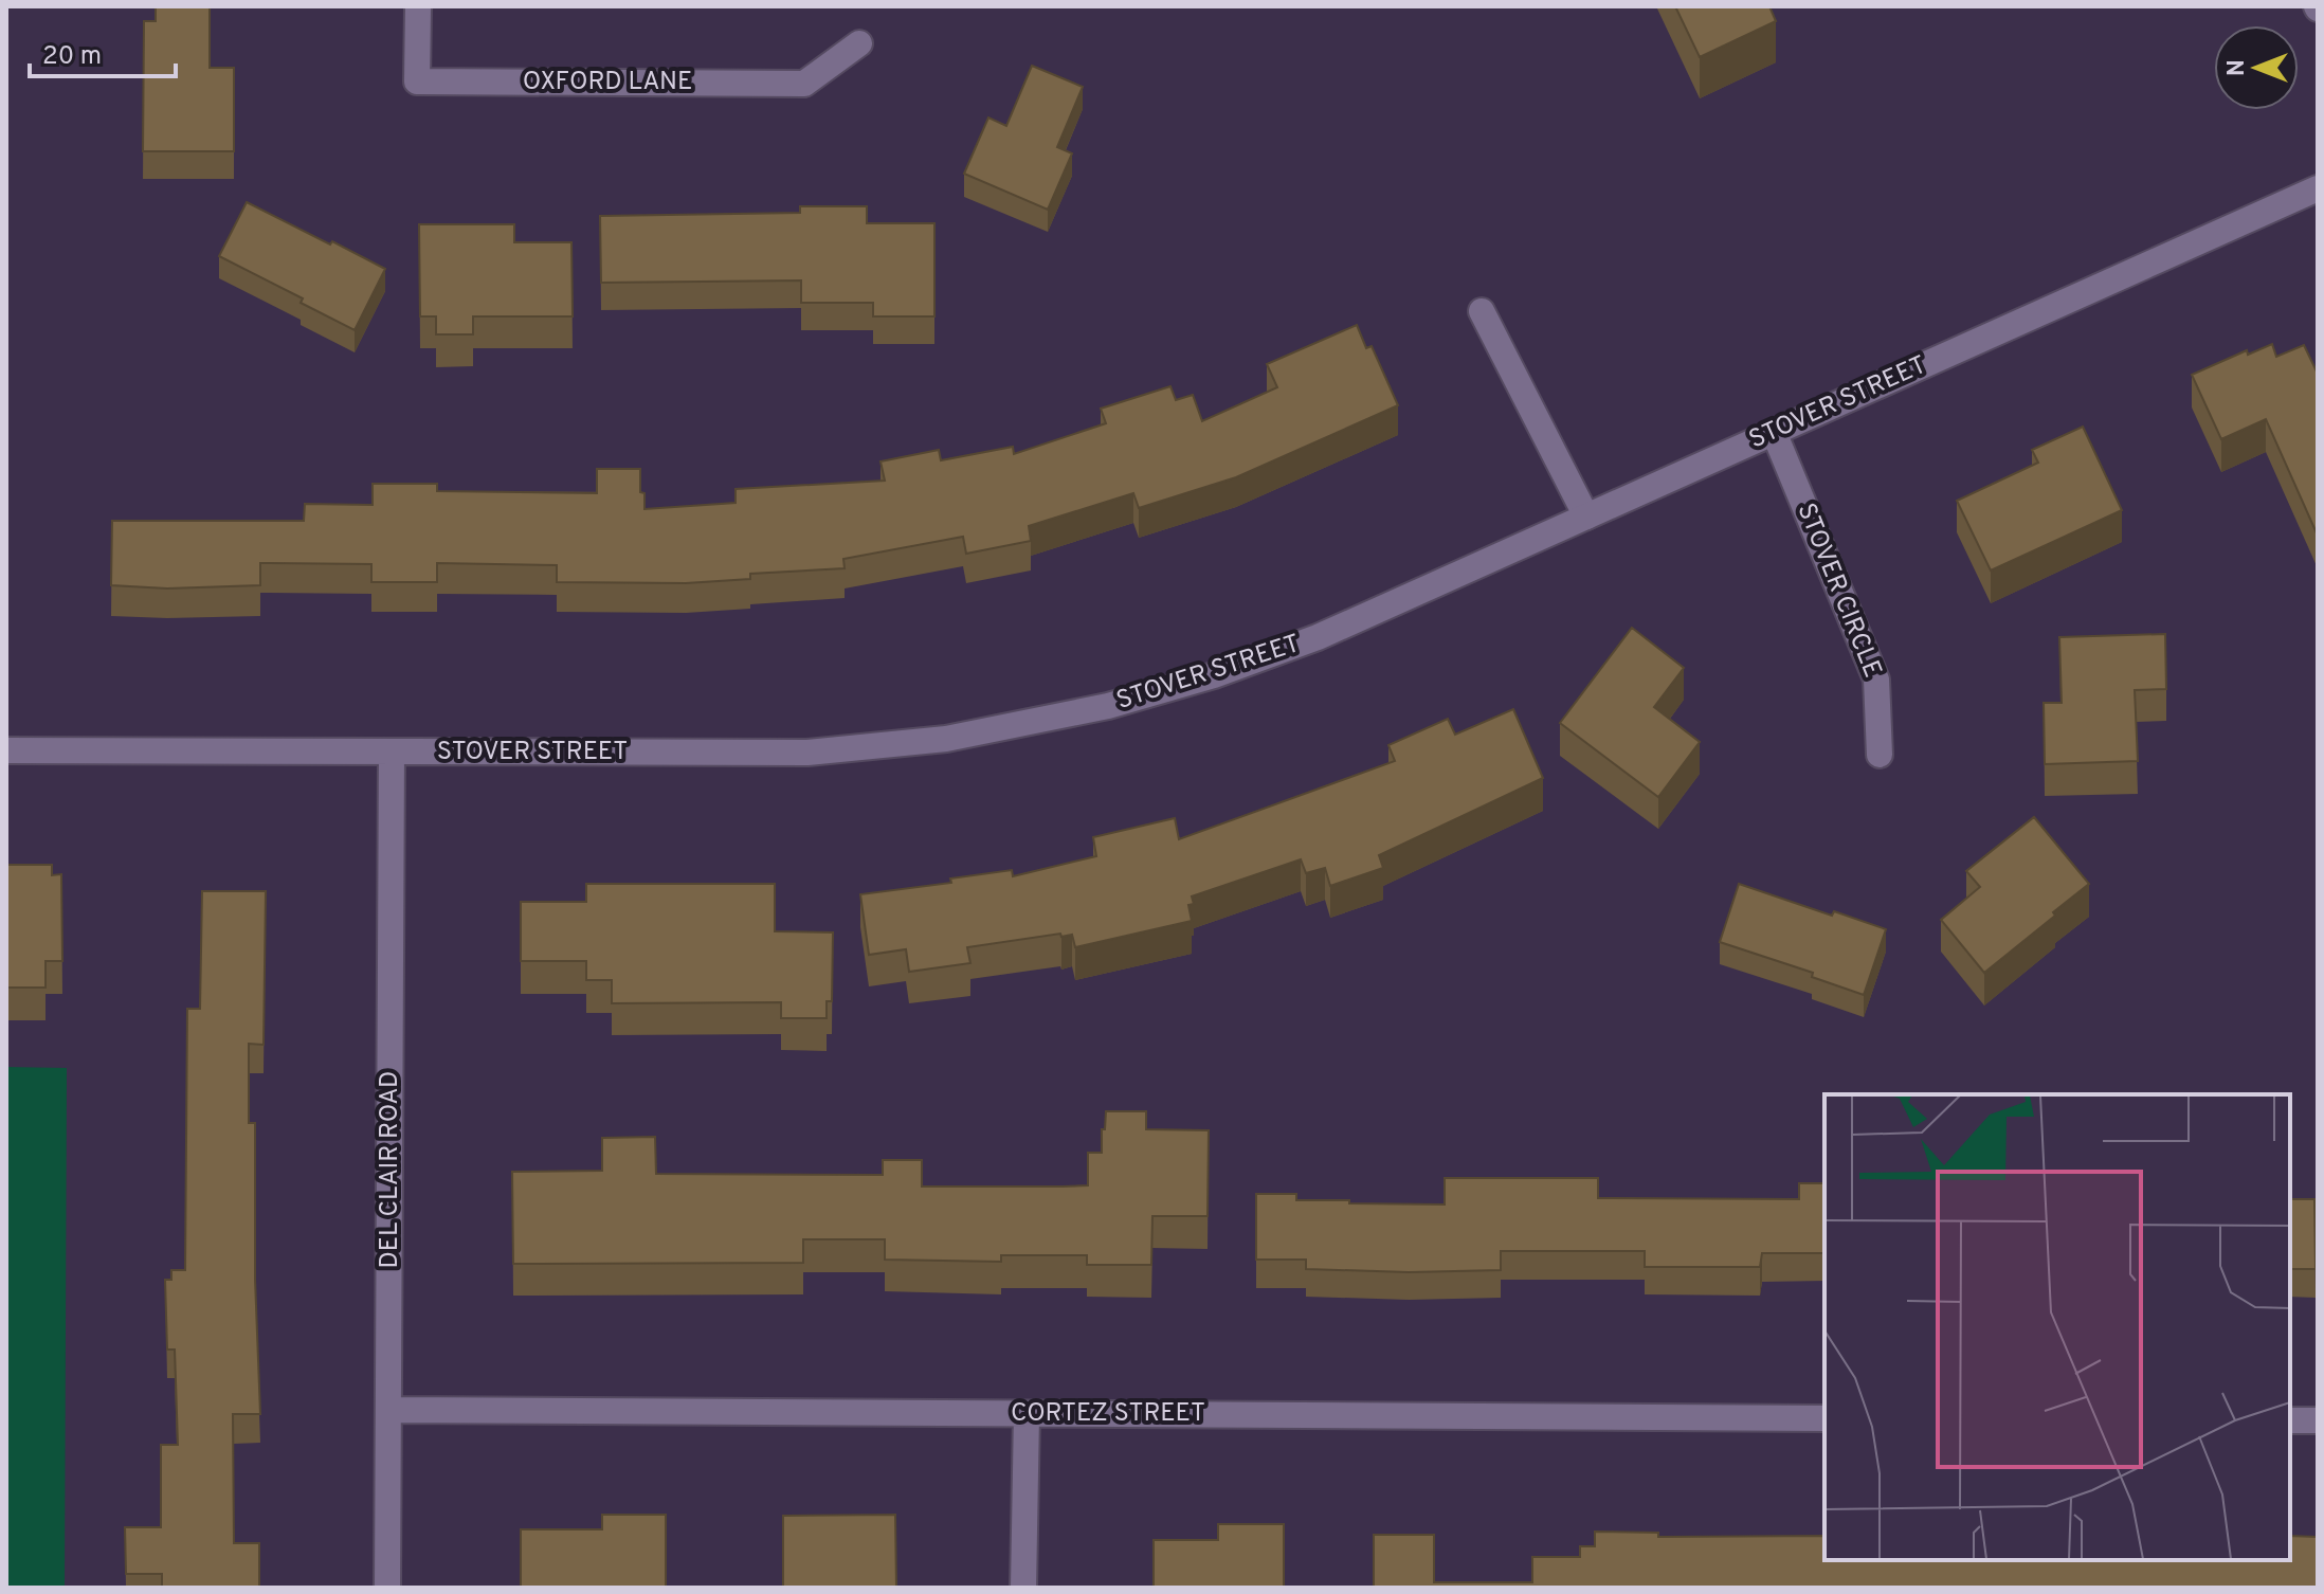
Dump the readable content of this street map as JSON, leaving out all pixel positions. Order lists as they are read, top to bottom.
{
  "streets": {
    "street": [
      "OXFORD LANE",
      "STOVER STREET",
      "STOVER CIRCLE",
      "DEL CLAIR ROAD",
      "CORTEZ STREET"
    ]
  },
  "crossings": [
    ["STOVER STREET", "STOVER CIRCLE"],
    ["STOVER STREET", "DEL CLAIR ROAD"],
    ["DEL CLAIR ROAD", "CORTEZ STREET"]
  ],
  "scale_bar": "20 m",
  "north": "left"
}
